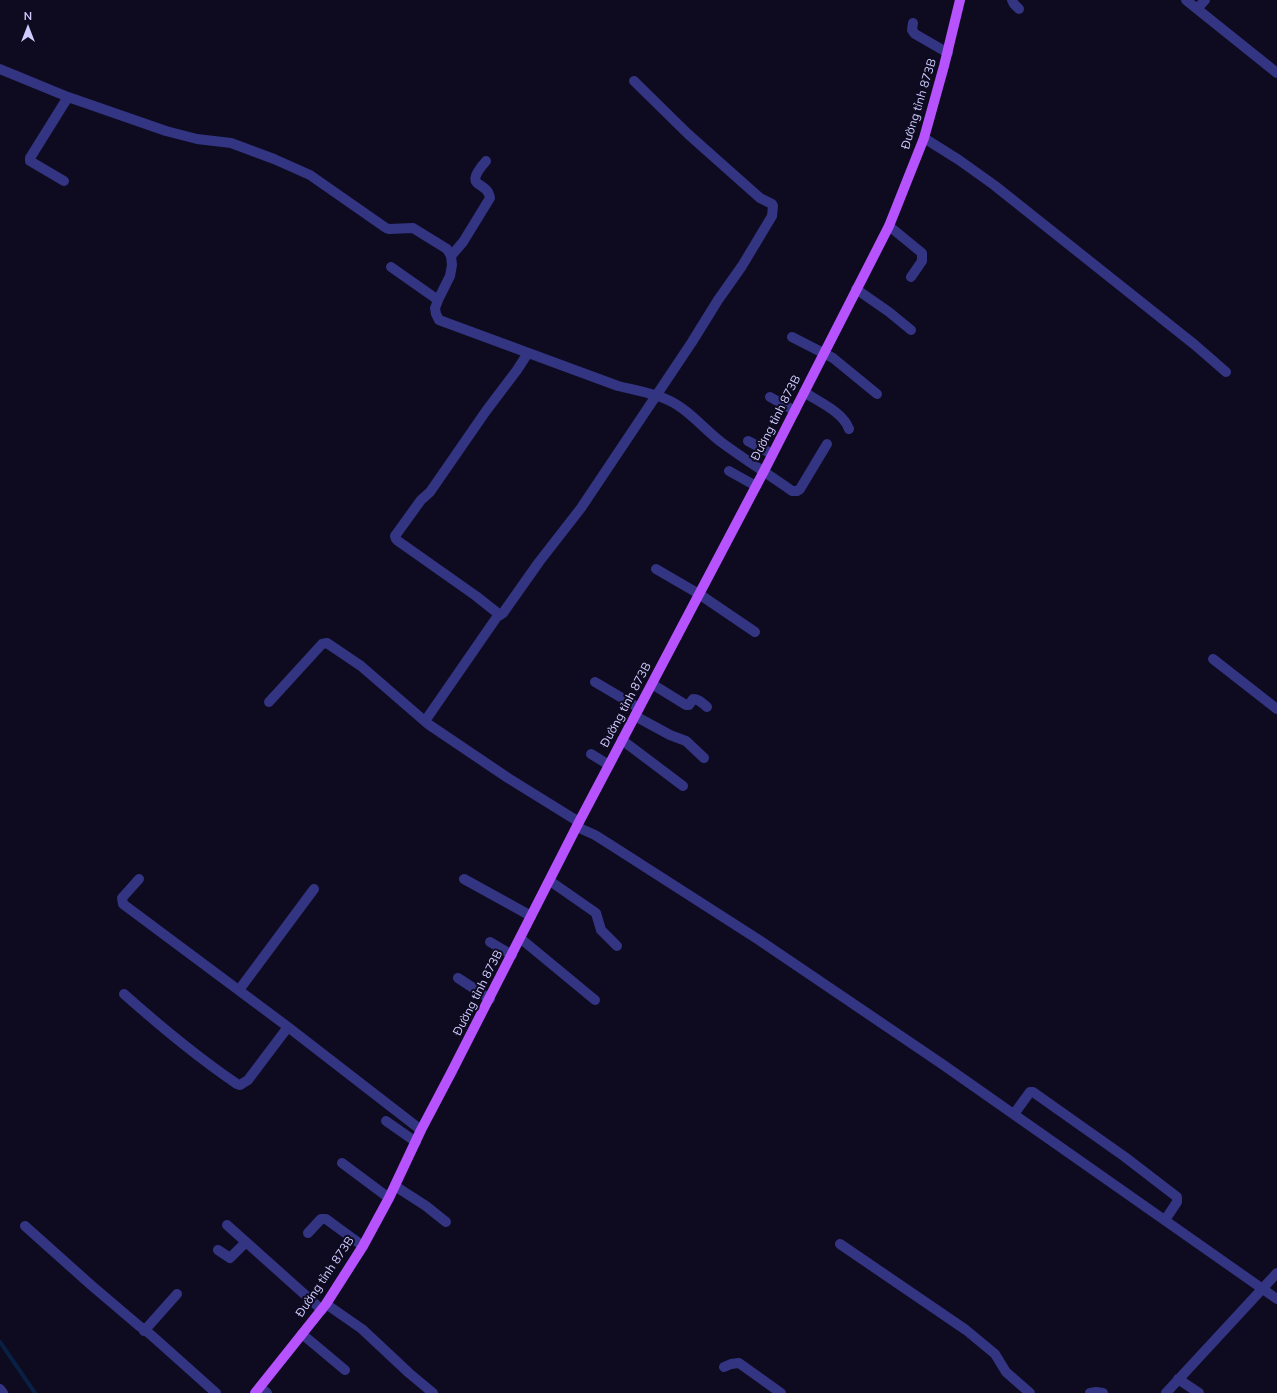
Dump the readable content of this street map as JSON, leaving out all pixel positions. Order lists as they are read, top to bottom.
{
  "streets": {
    "main road": ["Đường tỉnh 873B"]
  },
  "north": "top"
}
